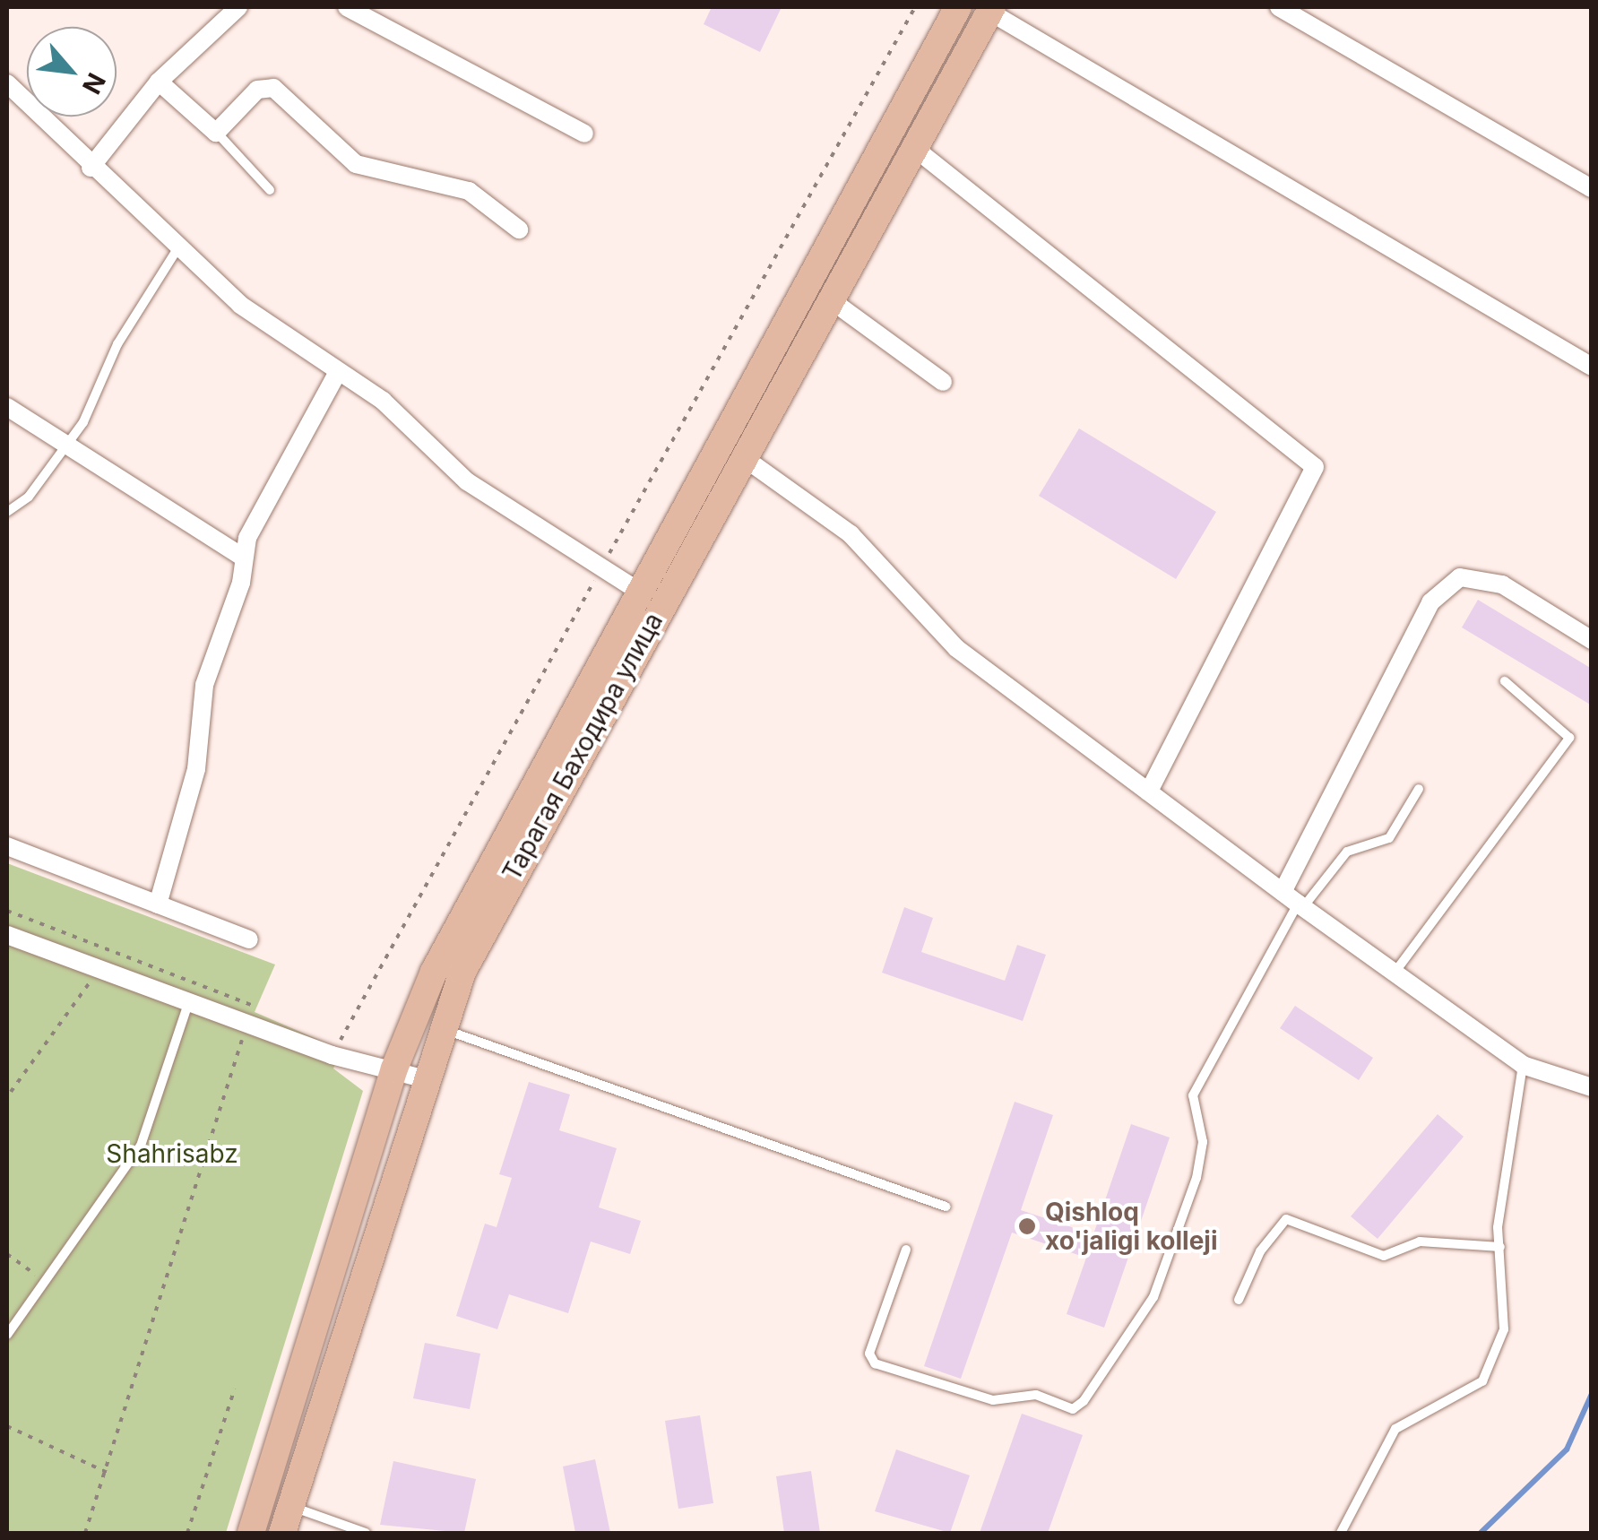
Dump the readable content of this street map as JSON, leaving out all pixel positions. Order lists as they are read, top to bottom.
{
  "streets": {
    "main road": ["Тарагая Баходира улица"]
  },
  "parks": ["Shahrisabz"],
  "places": ["Qishloq xo'jaligi kolleji"],
  "north": "bottom right"
}
